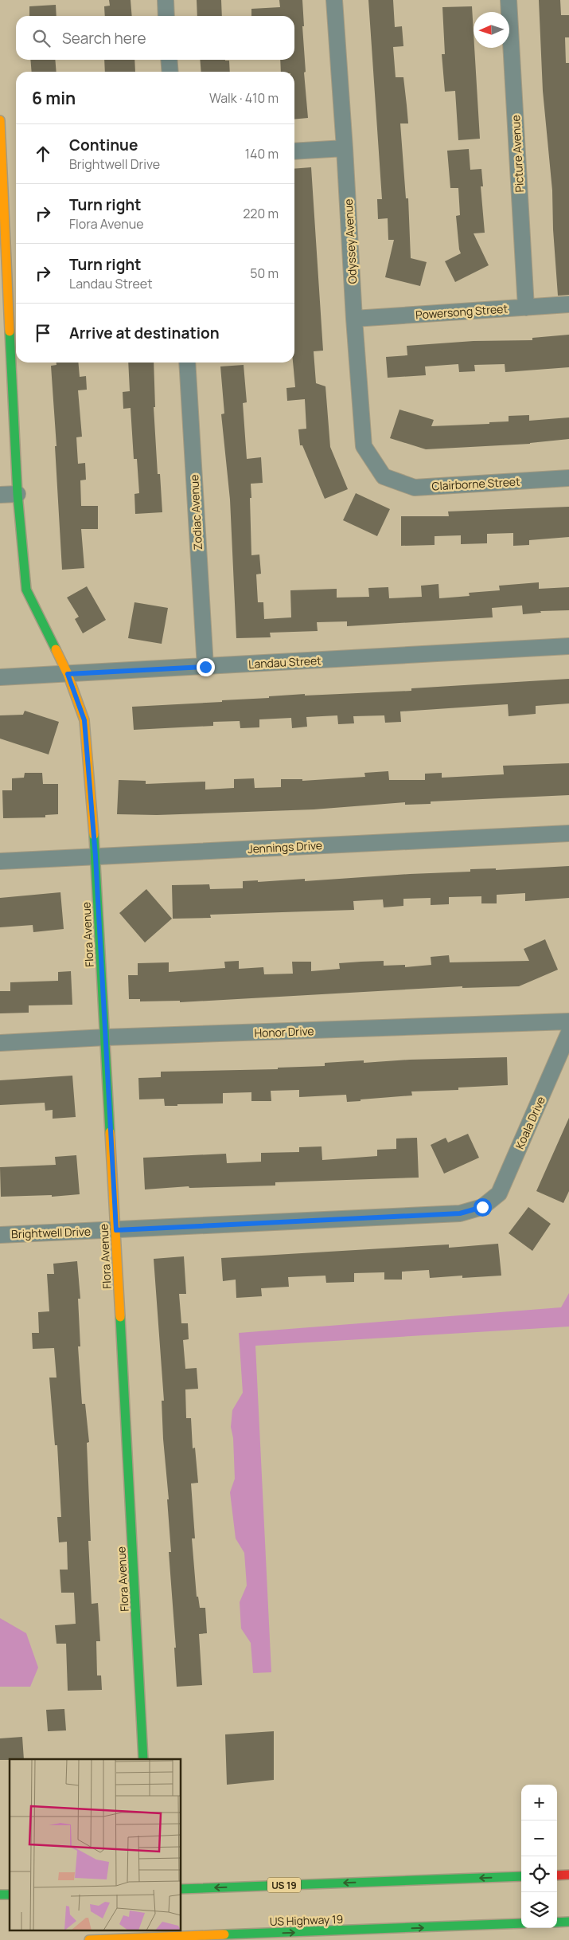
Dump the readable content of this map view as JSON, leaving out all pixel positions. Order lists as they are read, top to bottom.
{
  "streets": {
    "main road": ["Flora Avenue", "US 19", "US Highway 19"],
    "street": [
      "Picture Avenue",
      "Odyssey Avenue",
      "Powersong Street",
      "Clairborne Street",
      "Zodiac Avenue",
      "Landau Street",
      "Jennings Drive",
      "Honor Drive",
      "Koala Drive",
      "Brightwell Drive"
    ]
  },
  "crossings": [
    ["Picture Avenue", "Powersong Street"],
    ["Odyssey Avenue", "Powersong Street"],
    ["Odyssey Avenue", "Clairborne Street"],
    ["Zodiac Avenue", "Landau Street"],
    ["Landau Street", "Flora Avenue"],
    ["Jennings Drive", "Flora Avenue"],
    ["Flora Avenue", "Honor Drive"],
    ["Flora Avenue", "Brightwell Drive"],
    ["Koala Drive", "Brightwell Drive"]
  ],
  "north": "left",
  "page": {
    "search": "Search here",
    "heading": ["6 min", "Walk · 410 m"],
    "list": [
      ["Continue", "Brightwell Drive", "140 m"],
      ["Turn right", "Flora Avenue", "220 m"],
      ["Turn right", "Landau Street", "50 m"],
      "Arrive at destination"
    ],
    "map_buttons": ["+", "−"]
  }
}
